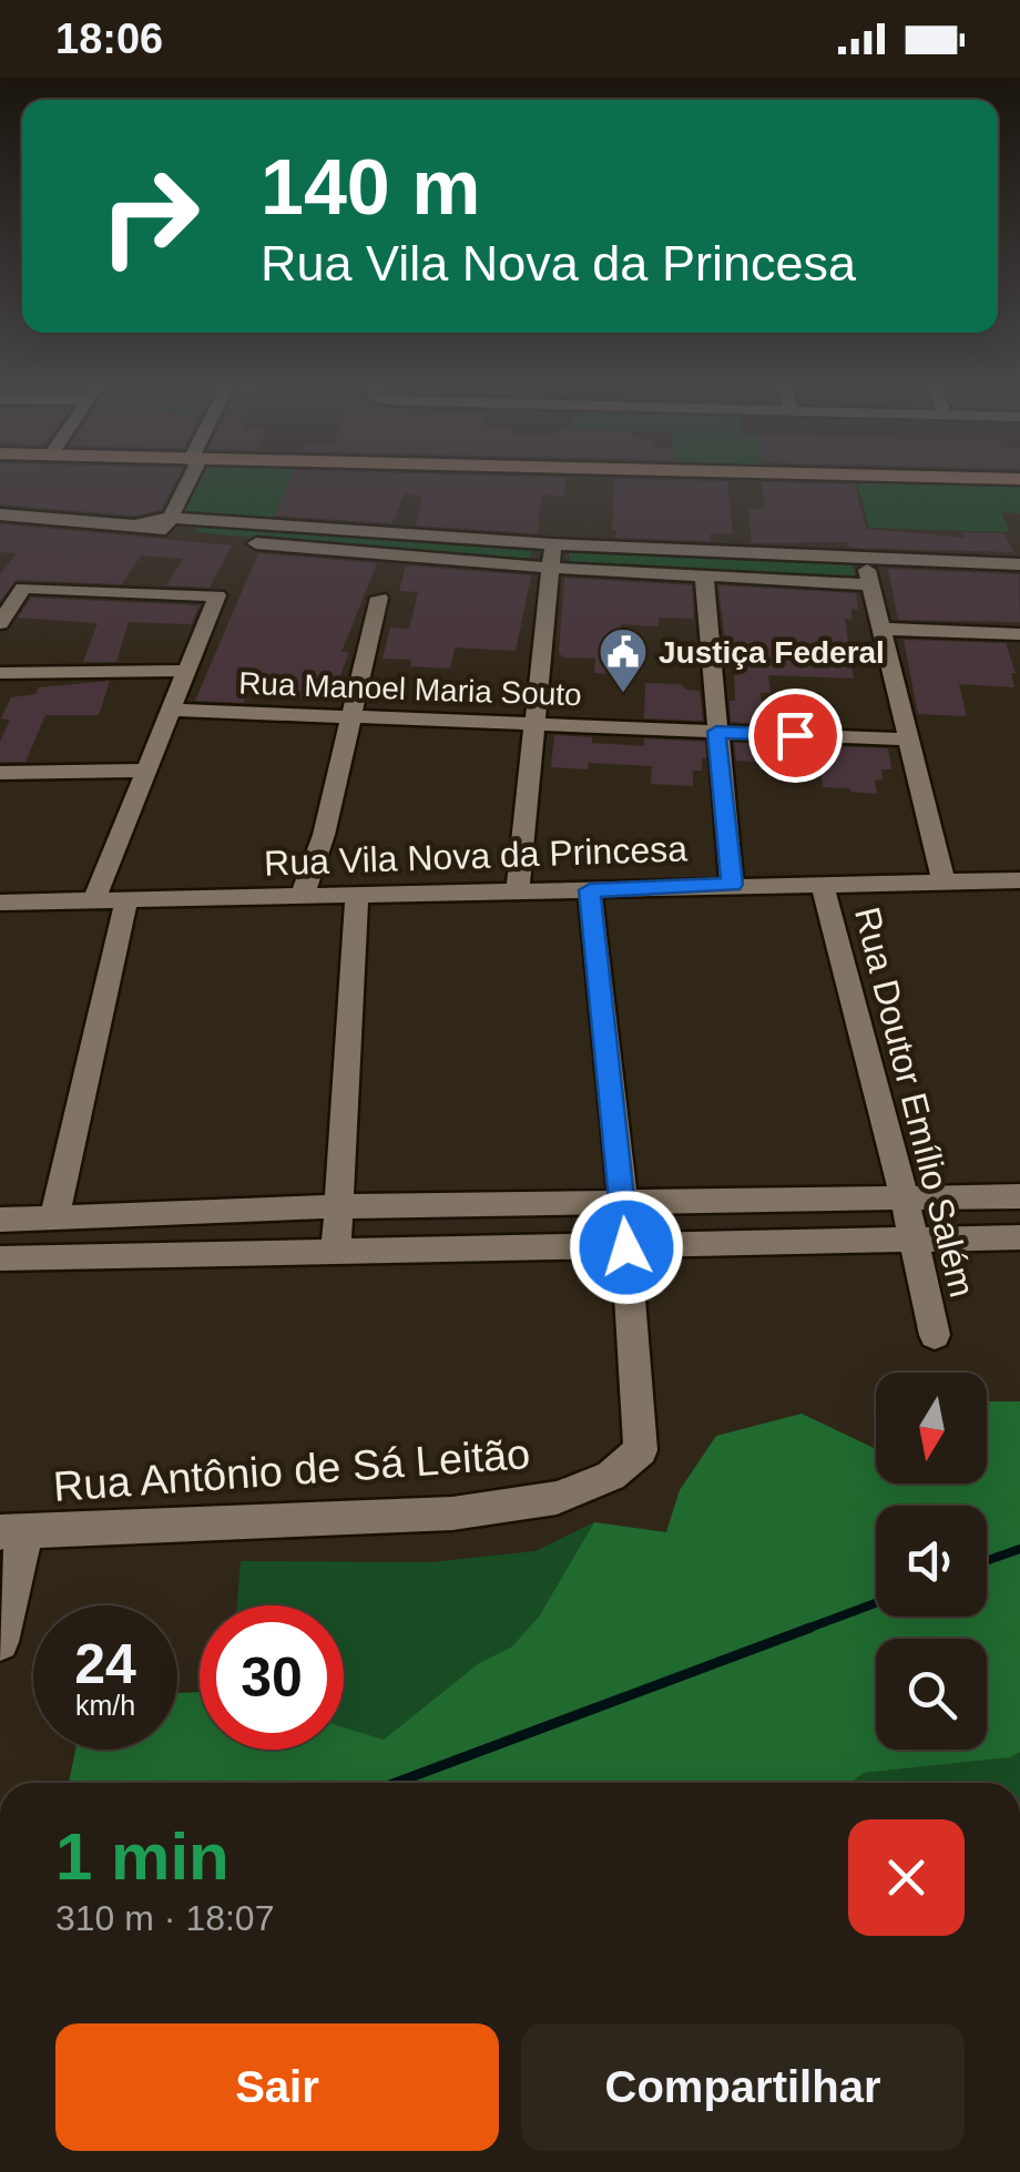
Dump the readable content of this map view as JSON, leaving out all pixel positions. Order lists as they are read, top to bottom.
{
  "streets": {
    "street": [
      "Rua Manoel Maria Souto",
      "Rua Vila Nova da Princesa",
      "Rua Doutor Emílio Salém",
      "Rua Antônio de Sá Leitão"
    ]
  },
  "crossings": [
    ["Rua Vila Nova da Princesa", "Rua Doutor Emílio Salém"]
  ],
  "places": {
    "public building": ["Justiça Federal"]
  },
  "north": "bottom",
  "page": {
    "status": "18:06",
    "turn": ["140 m", "Rua Vila Nova da Princesa"],
    "speed": "24 km/h",
    "limit": "30",
    "heading": ["1 min", "310 m · 18:07"],
    "buttons": ["Sair", "Compartilhar"]
  }
}
